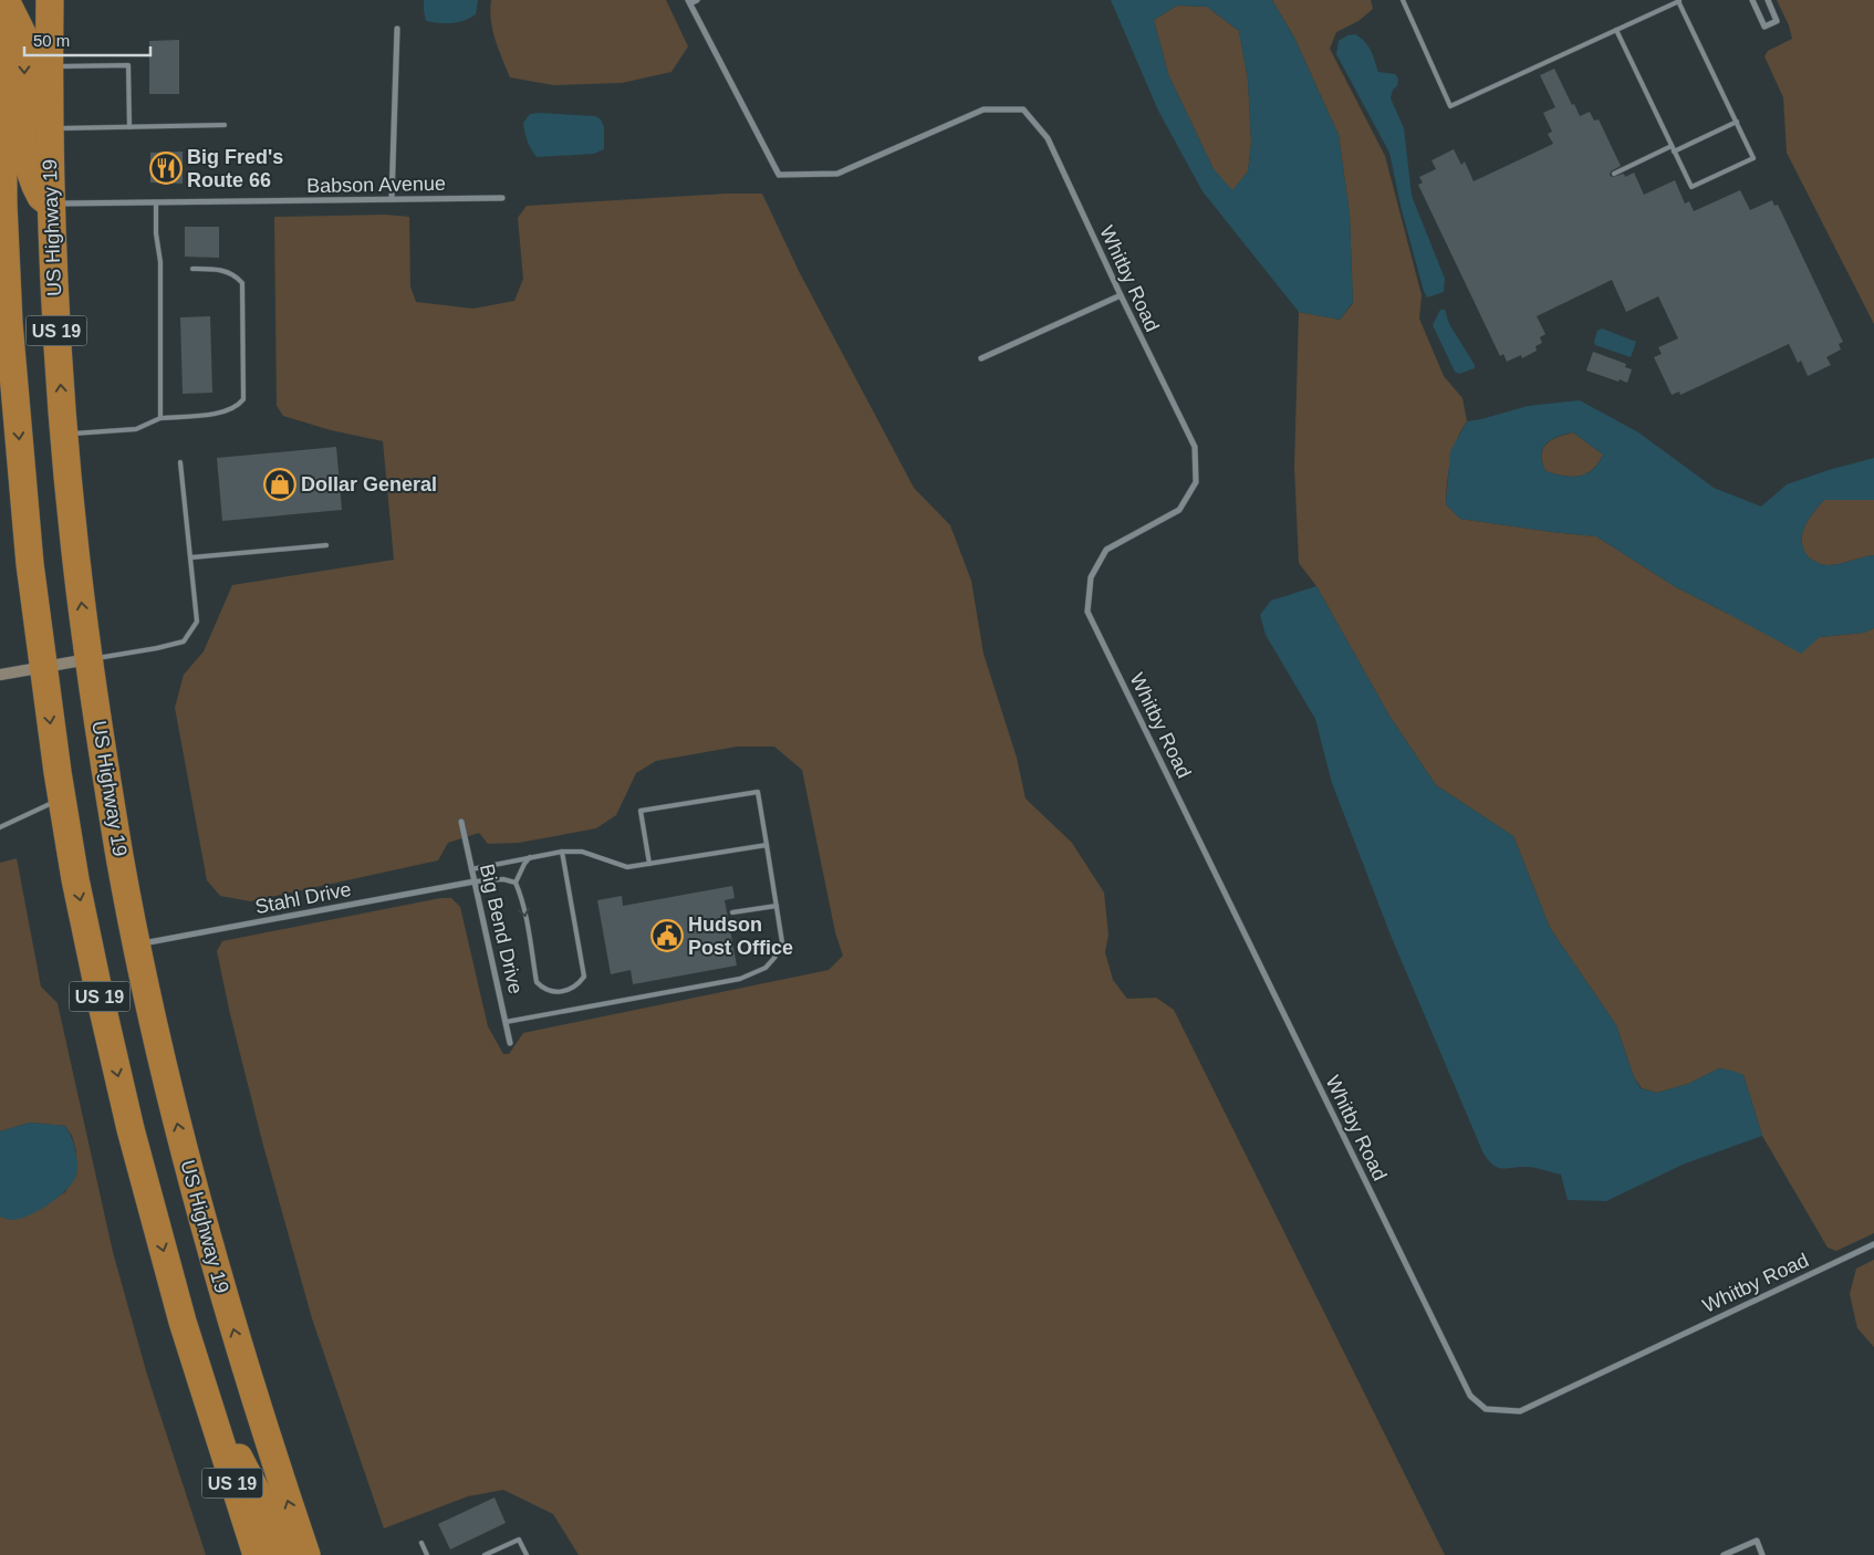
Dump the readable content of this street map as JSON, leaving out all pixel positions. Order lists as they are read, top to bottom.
{
  "streets": {
    "highway": ["US Highway 19", "US 19"],
    "street": [
      "Babson Avenue",
      "Whitby Road",
      "Stahl Drive",
      "Big Bend Drive"
    ]
  },
  "crossings": [
    ["Babson Avenue", "US Highway 19"],
    ["US Highway 19", "Stahl Drive"],
    ["Stahl Drive", "Big Bend Drive"]
  ],
  "places": {
    "restaurant": ["Big Fred's Route 66"],
    "shop": ["Dollar General"],
    "public building": ["Hudson Post Office"]
  },
  "scale_bar": "50 m"
}
